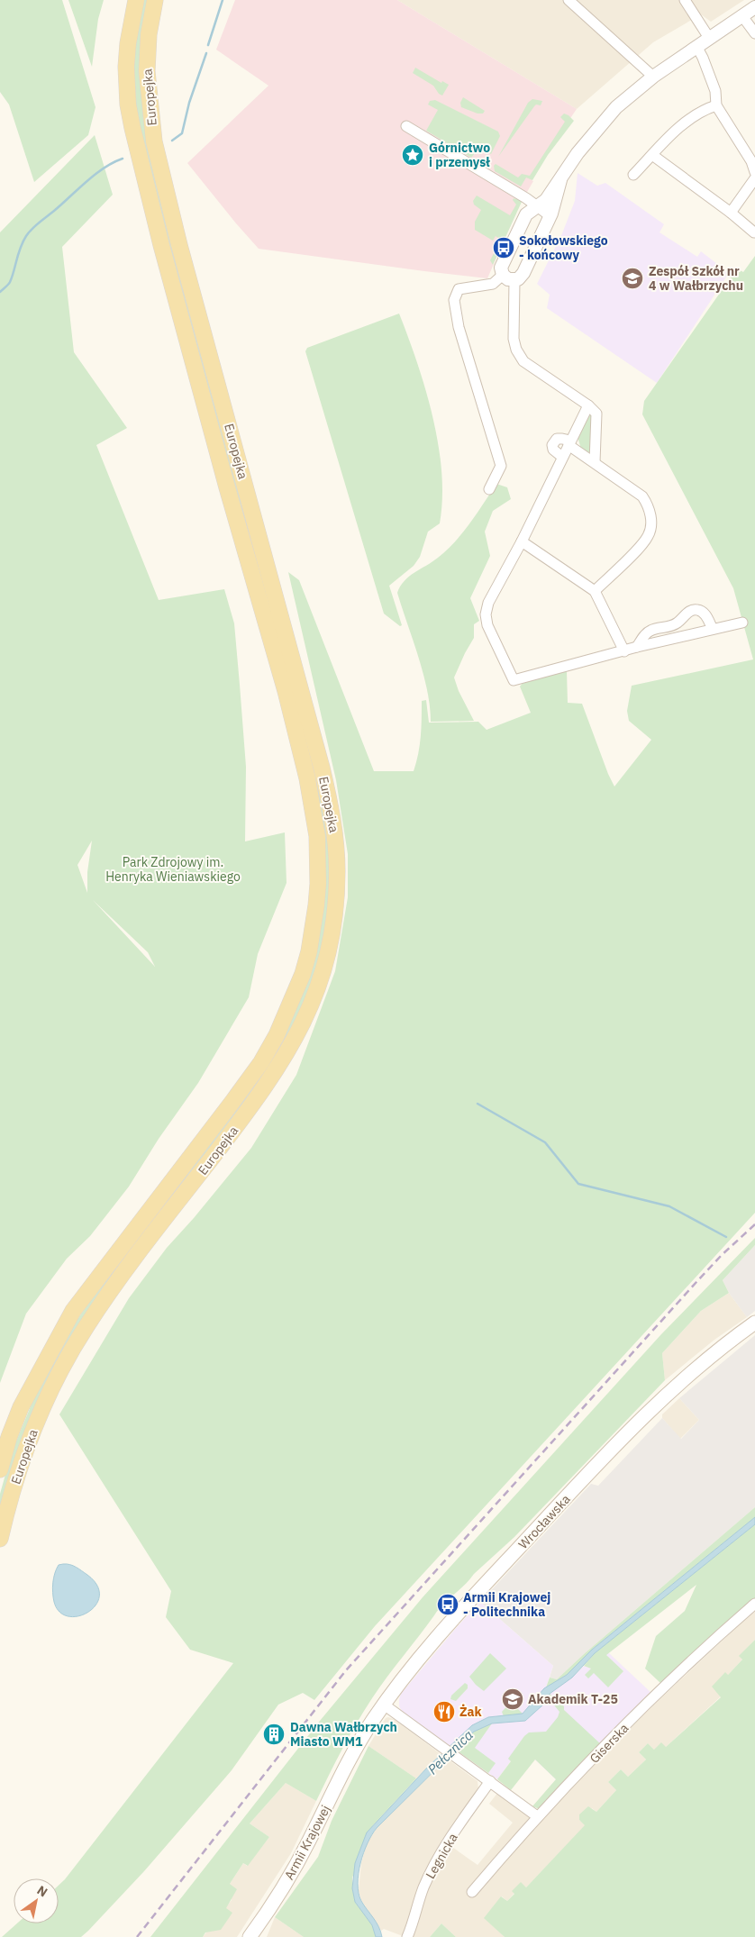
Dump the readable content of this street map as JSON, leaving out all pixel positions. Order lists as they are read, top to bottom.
{
  "streets": {
    "main road": ["Europejka", "Wrocławska", "Armii Krajowej"],
    "street": ["Giserska", "Legnicka"]
  },
  "crossings": [
    ["Wrocławska", "Armii Krajowej"]
  ],
  "water": ["Pełcznica"],
  "parks": ["Park Zdrojowy im. Henryka Wieniawskiego"],
  "places": {
    "place": ["Górnictwo i przemysł"],
    "bus stop": ["Sokołowskiego - końcowy", "Armii Krajowej - Politechnika"],
    "school or university": ["Zespół Szkół nr 4 w Wałbrzychu", "Akademik T-25"],
    "restaurant": ["Żak"],
    "building": ["Dawna Wałbrzych Miasto WM1"]
  },
  "north": "top right"
}
